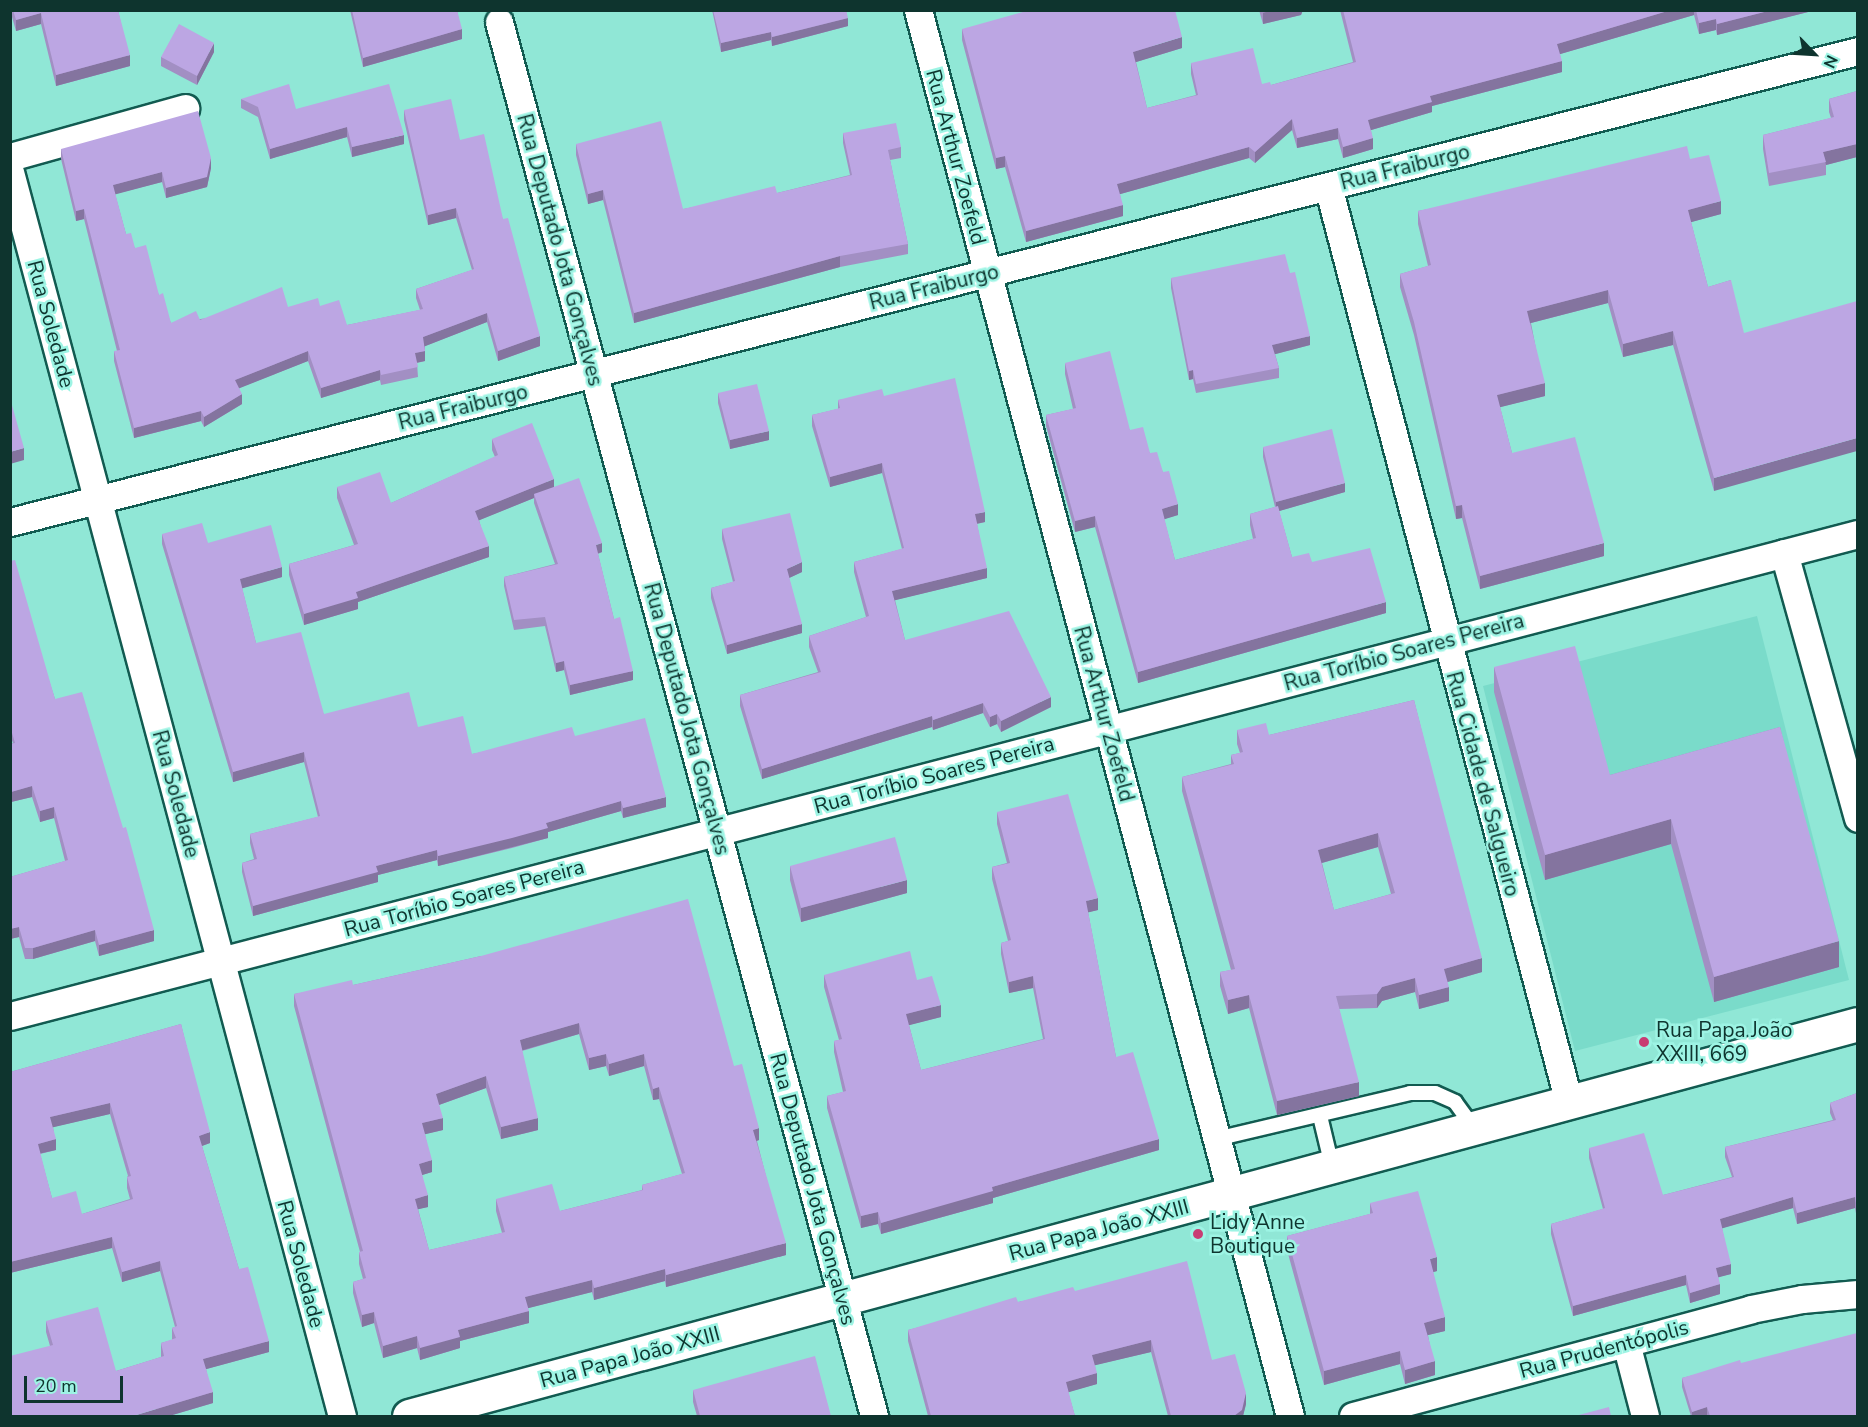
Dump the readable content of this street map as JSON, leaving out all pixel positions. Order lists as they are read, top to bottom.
{
  "streets": {
    "main road": ["Rua Papa João XXIII"],
    "street": [
      "Rua Arthur Zoefeld",
      "Rua Fraiburgo",
      "Rua Deputado Jota Gonçalves",
      "Rua Soledade",
      "Rua Toríbio Soares Pereira",
      "Rua Cidade de Salgueiro",
      "Rua Prudentópolis"
    ]
  },
  "crossings": [
    ["Rua Arthur Zoefeld", "Rua Fraiburgo"],
    ["Rua Arthur Zoefeld", "Rua Toríbio Soares Pereira"],
    ["Rua Arthur Zoefeld", "Rua Papa João XXIII"],
    ["Rua Fraiburgo", "Rua Deputado Jota Gonçalves"],
    ["Rua Fraiburgo", "Rua Soledade"],
    ["Rua Fraiburgo", "Rua Cidade de Salgueiro"],
    ["Rua Deputado Jota Gonçalves", "Rua Toríbio Soares Pereira"],
    ["Rua Deputado Jota Gonçalves", "Rua Papa João XXIII"],
    ["Rua Soledade", "Rua Toríbio Soares Pereira"],
    ["Rua Toríbio Soares Pereira", "Rua Cidade de Salgueiro"],
    ["Rua Cidade de Salgueiro", "Rua Papa João XXIII"]
  ],
  "places": ["Rua Papa João XXIII, 669", "Lidy Anne Boutique"],
  "scale_bar": "20 m",
  "north": "bottom right"
}
